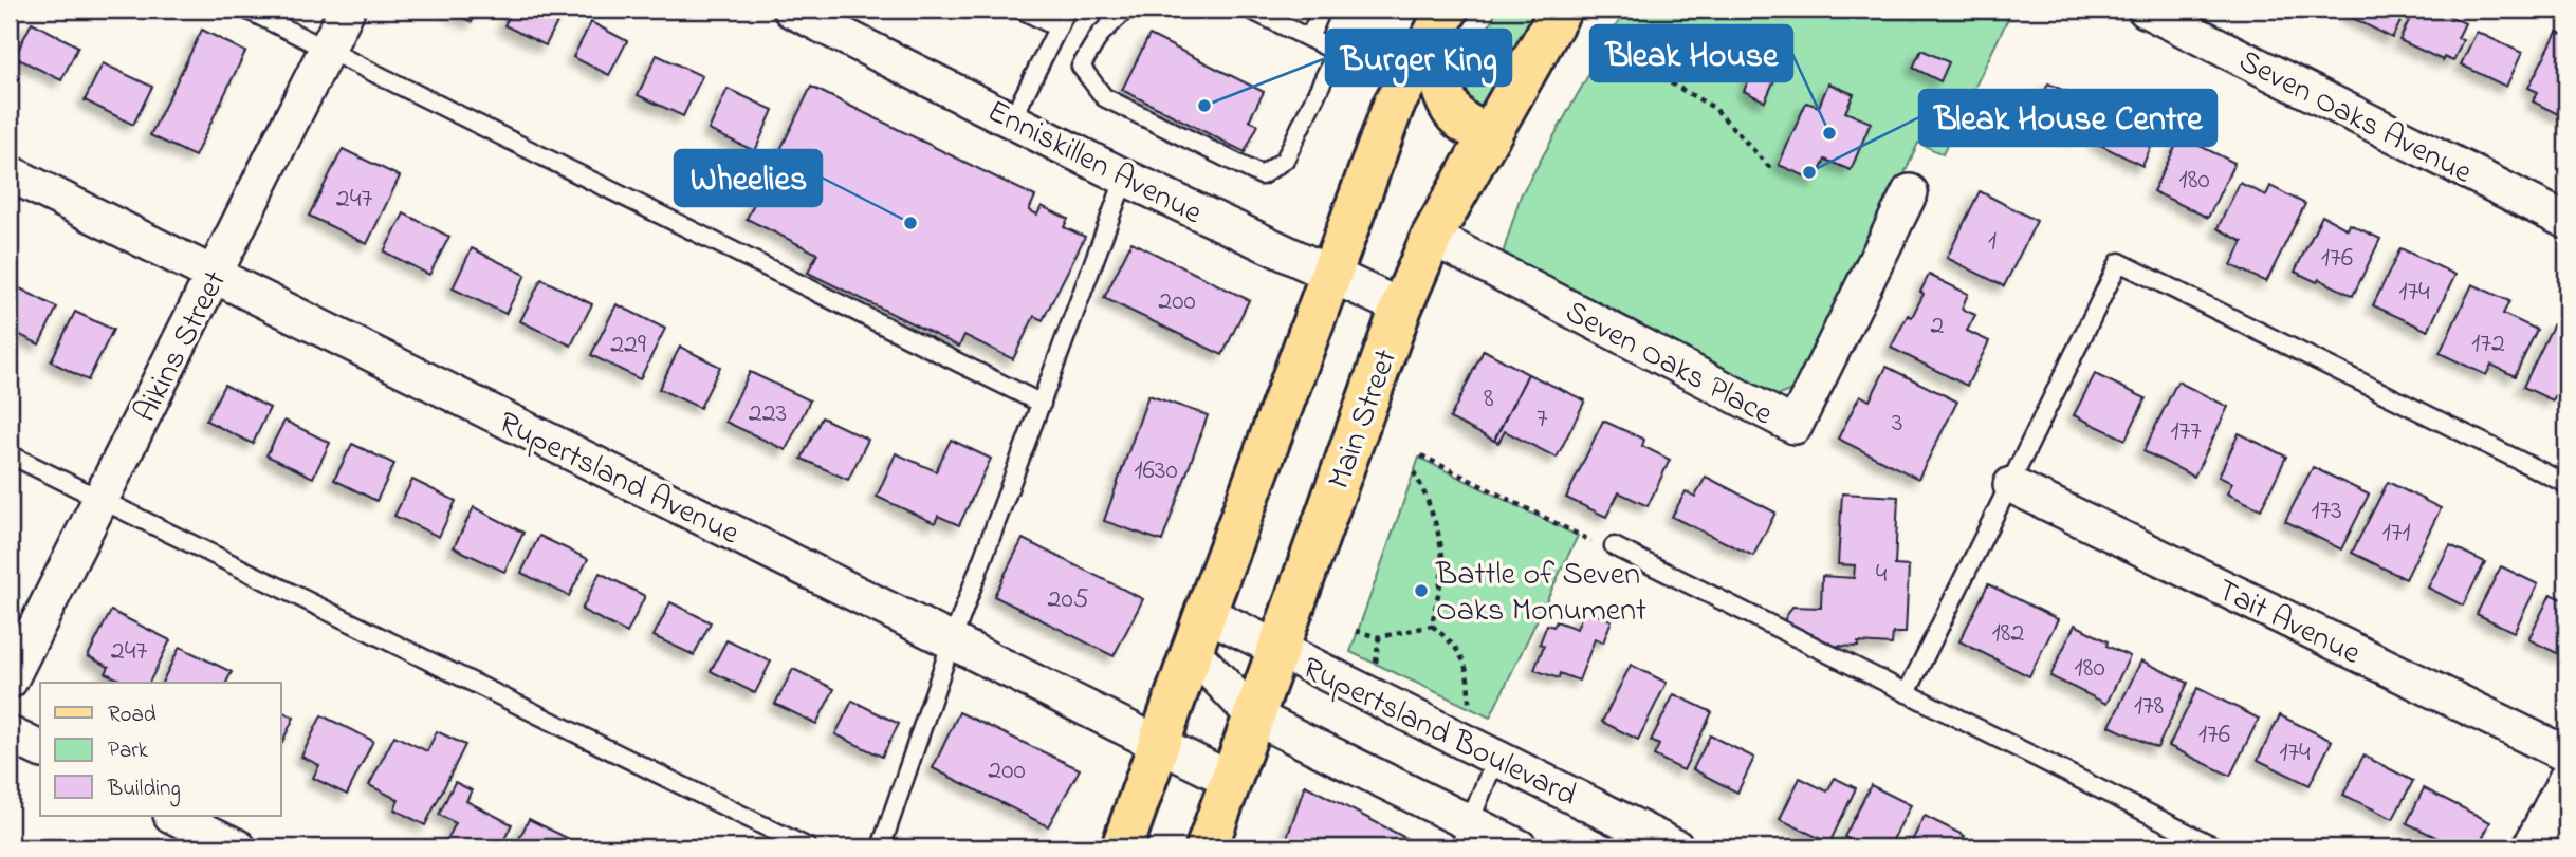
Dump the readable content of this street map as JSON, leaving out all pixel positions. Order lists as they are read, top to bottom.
{
  "streets": {
    "main road": ["Main Street"],
    "street": [
      "Seven Oaks Avenue",
      "Enniskillen Avenue",
      "Aikins Street",
      "Seven Oaks Place",
      "Rupertsland Avenue",
      "Tait Avenue",
      "Rupertsland Boulevard"
    ]
  },
  "crossings": [
    ["Enniskillen Avenue", "Main Street"],
    ["Aikins Street", "Rupertsland Avenue"],
    ["Seven Oaks Place", "Main Street"],
    ["Main Street", "Rupertsland Avenue"],
    ["Main Street", "Rupertsland Boulevard"]
  ],
  "places": [
    "Burger King",
    "Bleak House",
    "Bleak House Centre",
    "Wheelies",
    "Battle of Seven Oaks Monument"
  ],
  "house_numbers": [
    "180",
    "247",
    "1",
    "176",
    "174",
    "200",
    "2",
    "172",
    "229",
    "8",
    "223",
    "7",
    "3",
    "177",
    "1630",
    "173",
    "171",
    "4",
    "205",
    "182",
    "247",
    "180",
    "178",
    "176",
    "174",
    "200"
  ],
  "legend": ["Road", "Park", "Building"]
}
